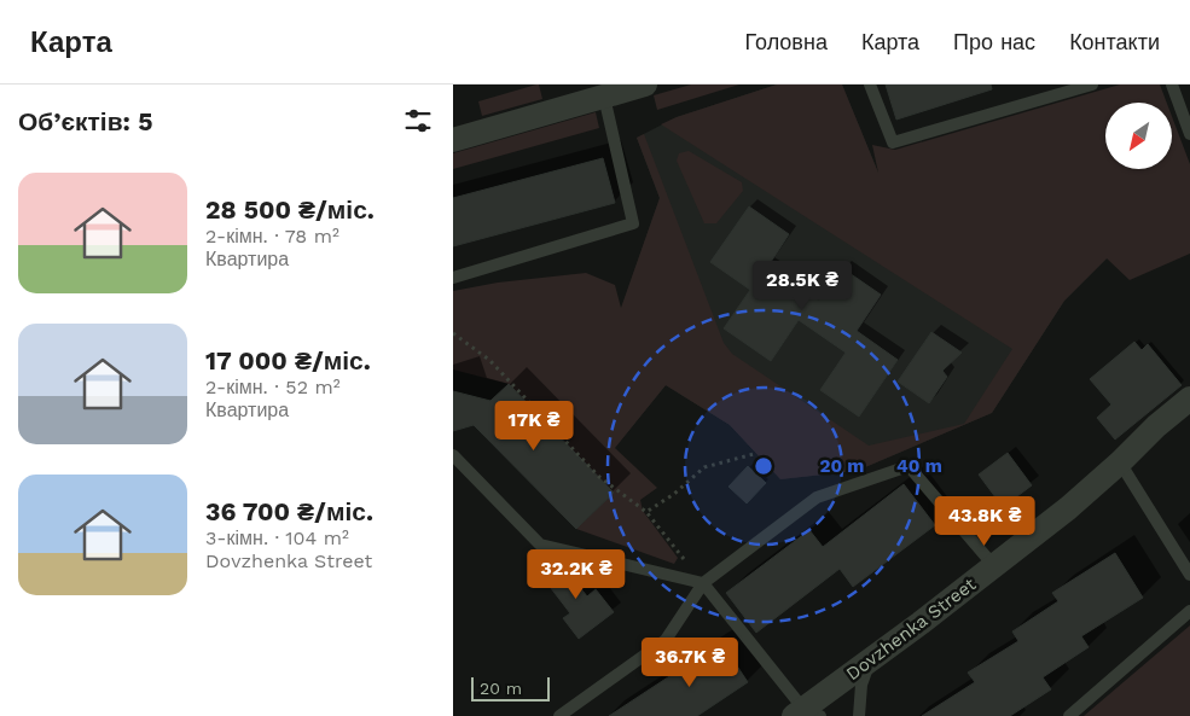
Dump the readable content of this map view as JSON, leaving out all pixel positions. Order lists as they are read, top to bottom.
{
  "streets": {
    "street": ["Dovzhenka Street"]
  },
  "scale_bar": "20 m",
  "north": "bottom left",
  "page": {
    "header": "Карта",
    "nav": [
      "Головна",
      "Карта",
      "Про нас",
      "Контакти"
    ],
    "heading": "Об’єктів: 5",
    "list": [
      {
        "name": "28 500 ₴/міс.",
        "note": "2-кімн. · 78 m² · Квартира"
      },
      {
        "name": "17 000 ₴/міс.",
        "note": "2-кімн. · 52 m² · Квартира"
      },
      {
        "name": "36 700 ₴/міс.",
        "note": "3-кімн. · 104 m² · Dovzhenka Street"
      }
    ],
    "price": [
      "28.5K ₴",
      "17K ₴",
      "43.8K ₴",
      "32.2K ₴",
      "36.7K ₴"
    ],
    "scale": "20 m"
  },
  "rings": ["20 m", "40 m"]
}
